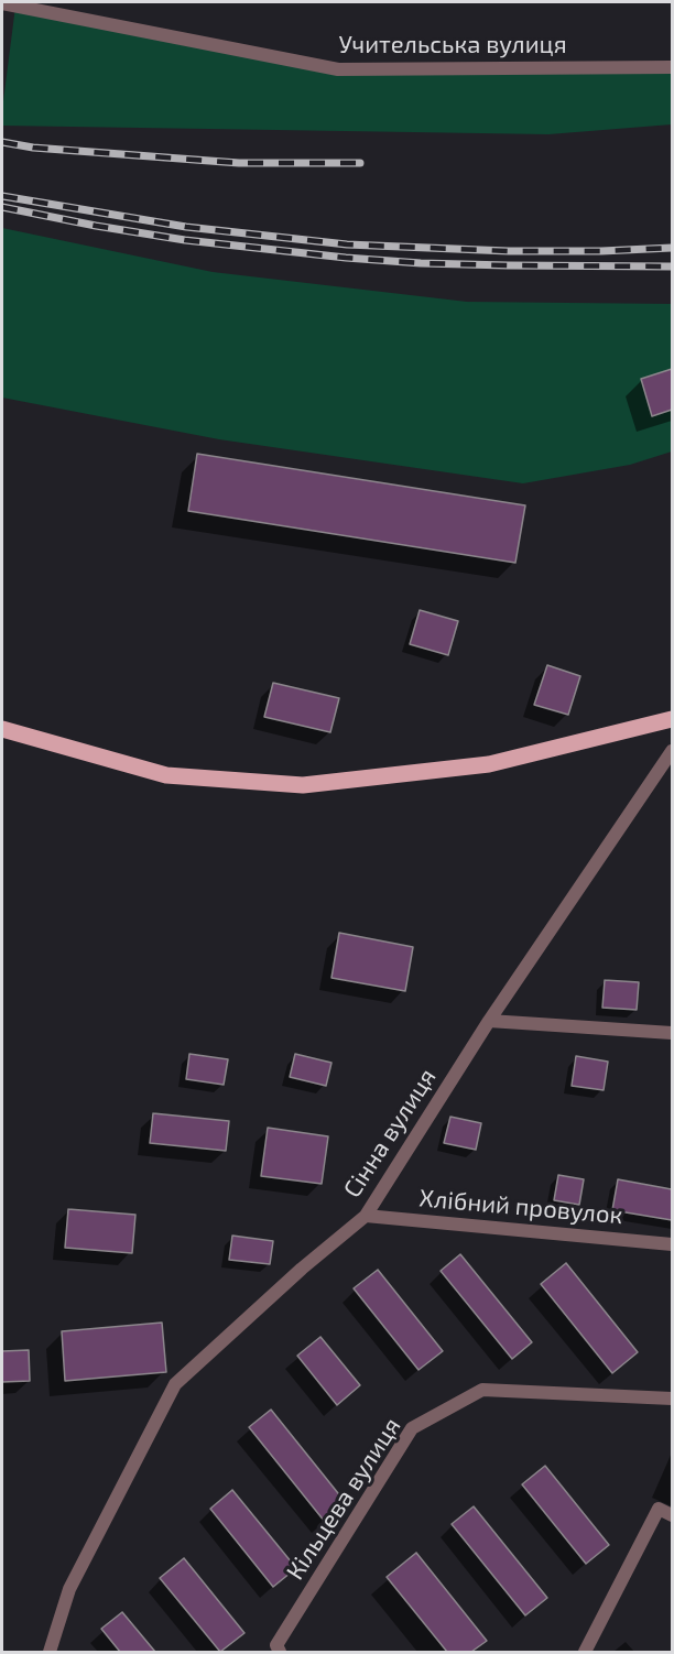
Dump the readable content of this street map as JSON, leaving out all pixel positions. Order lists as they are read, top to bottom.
{
  "streets": {
    "street": [
      "Учительська вулиця",
      "Сінна вулиця",
      "Хлібний провулок",
      "Кільцева вулиця"
    ]
  },
  "crossings": [
    ["Сінна вулиця", "Хлібний провулок"]
  ]
}
